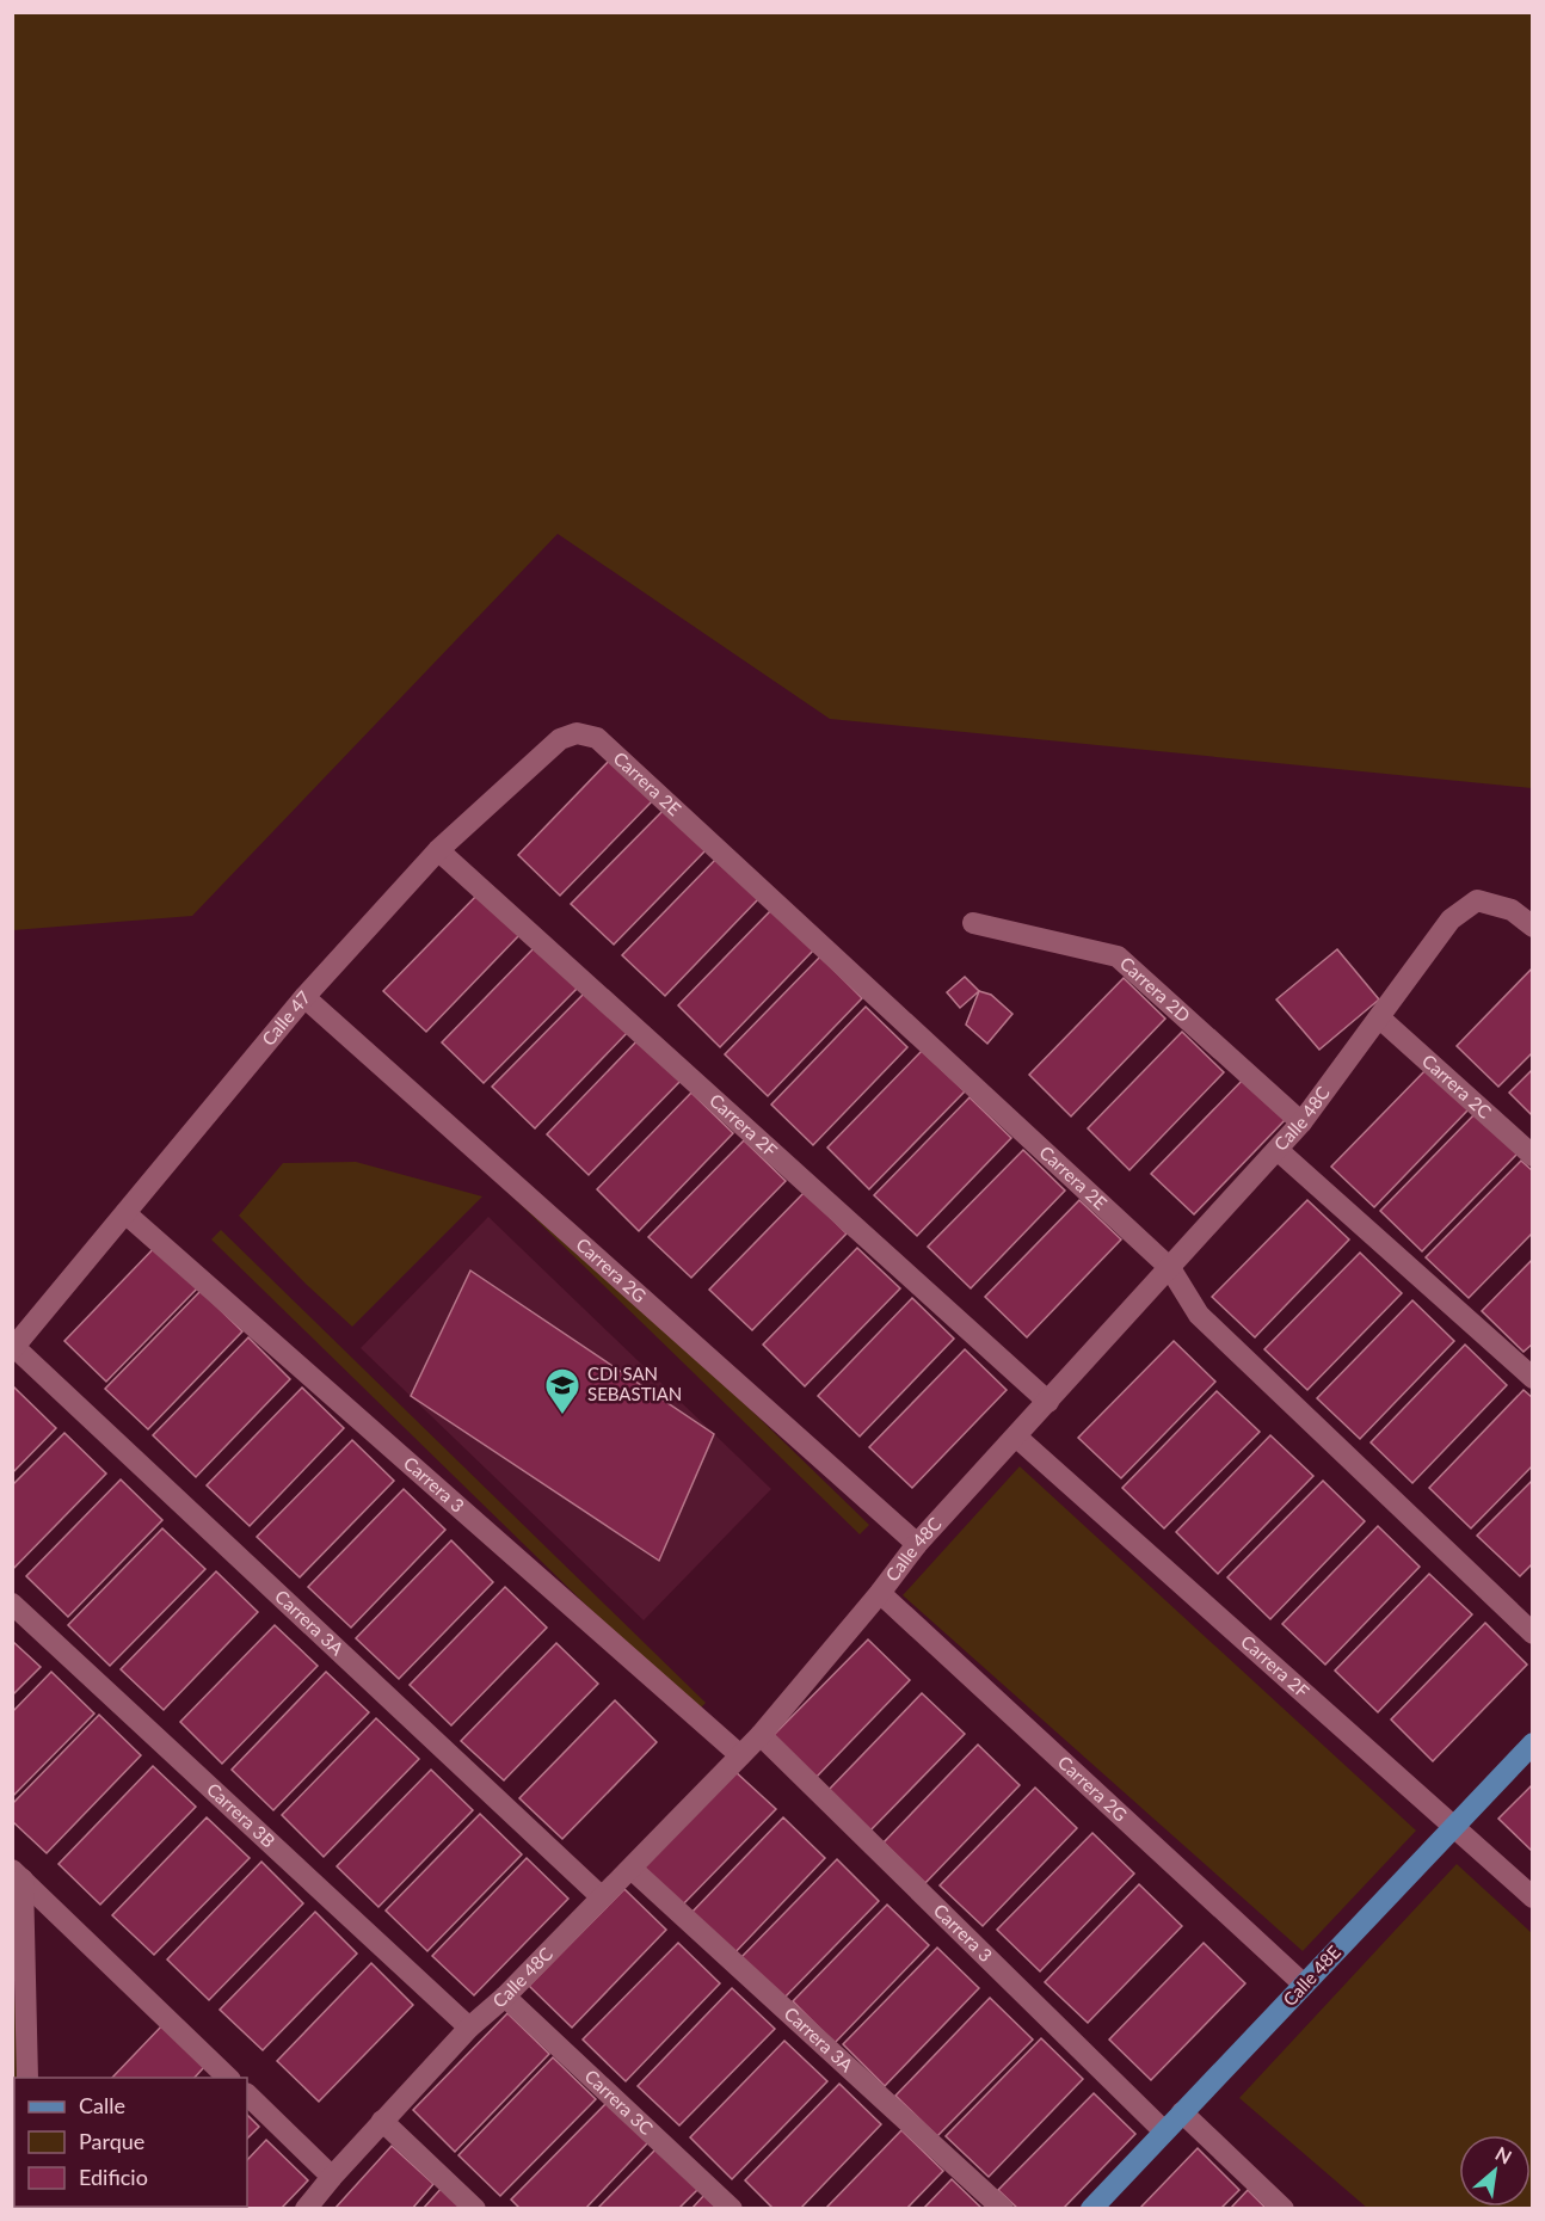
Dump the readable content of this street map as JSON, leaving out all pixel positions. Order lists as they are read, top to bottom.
{
  "streets": {
    "main road": ["Calle 48E"],
    "street": [
      "Carrera 2E",
      "Carrera 2D",
      "Calle 47",
      "Carrera 2C",
      "Calle 48C",
      "Carrera 2F",
      "Carrera 2G",
      "Carrera 3",
      "Carrera 3A",
      "Carrera 3B",
      "Carrera 3C"
    ]
  },
  "crossings": [
    ["Carrera 2E", "Calle 47"],
    ["Carrera 2E", "Calle 48C"],
    ["Carrera 2D", "Calle 48C"],
    ["Calle 47", "Carrera 2F"],
    ["Calle 47", "Carrera 2G"],
    ["Calle 47", "Carrera 3"],
    ["Calle 47", "Carrera 3A"],
    ["Carrera 2C", "Calle 48C"],
    ["Calle 48C", "Carrera 2F"],
    ["Calle 48C", "Carrera 2G"],
    ["Calle 48C", "Carrera 3"],
    ["Calle 48C", "Carrera 3A"],
    ["Calle 48C", "Carrera 3B"],
    ["Calle 48C", "Carrera 3C"],
    ["Carrera 2F", "Calle 48E"],
    ["Carrera 2G", "Calle 48E"],
    ["Carrera 3", "Calle 48E"]
  ],
  "places": {
    "school or university": ["CDI SAN SEBASTIAN"]
  },
  "legend": ["Calle", "Parque", "Edificio"],
  "north": "top right"
}
